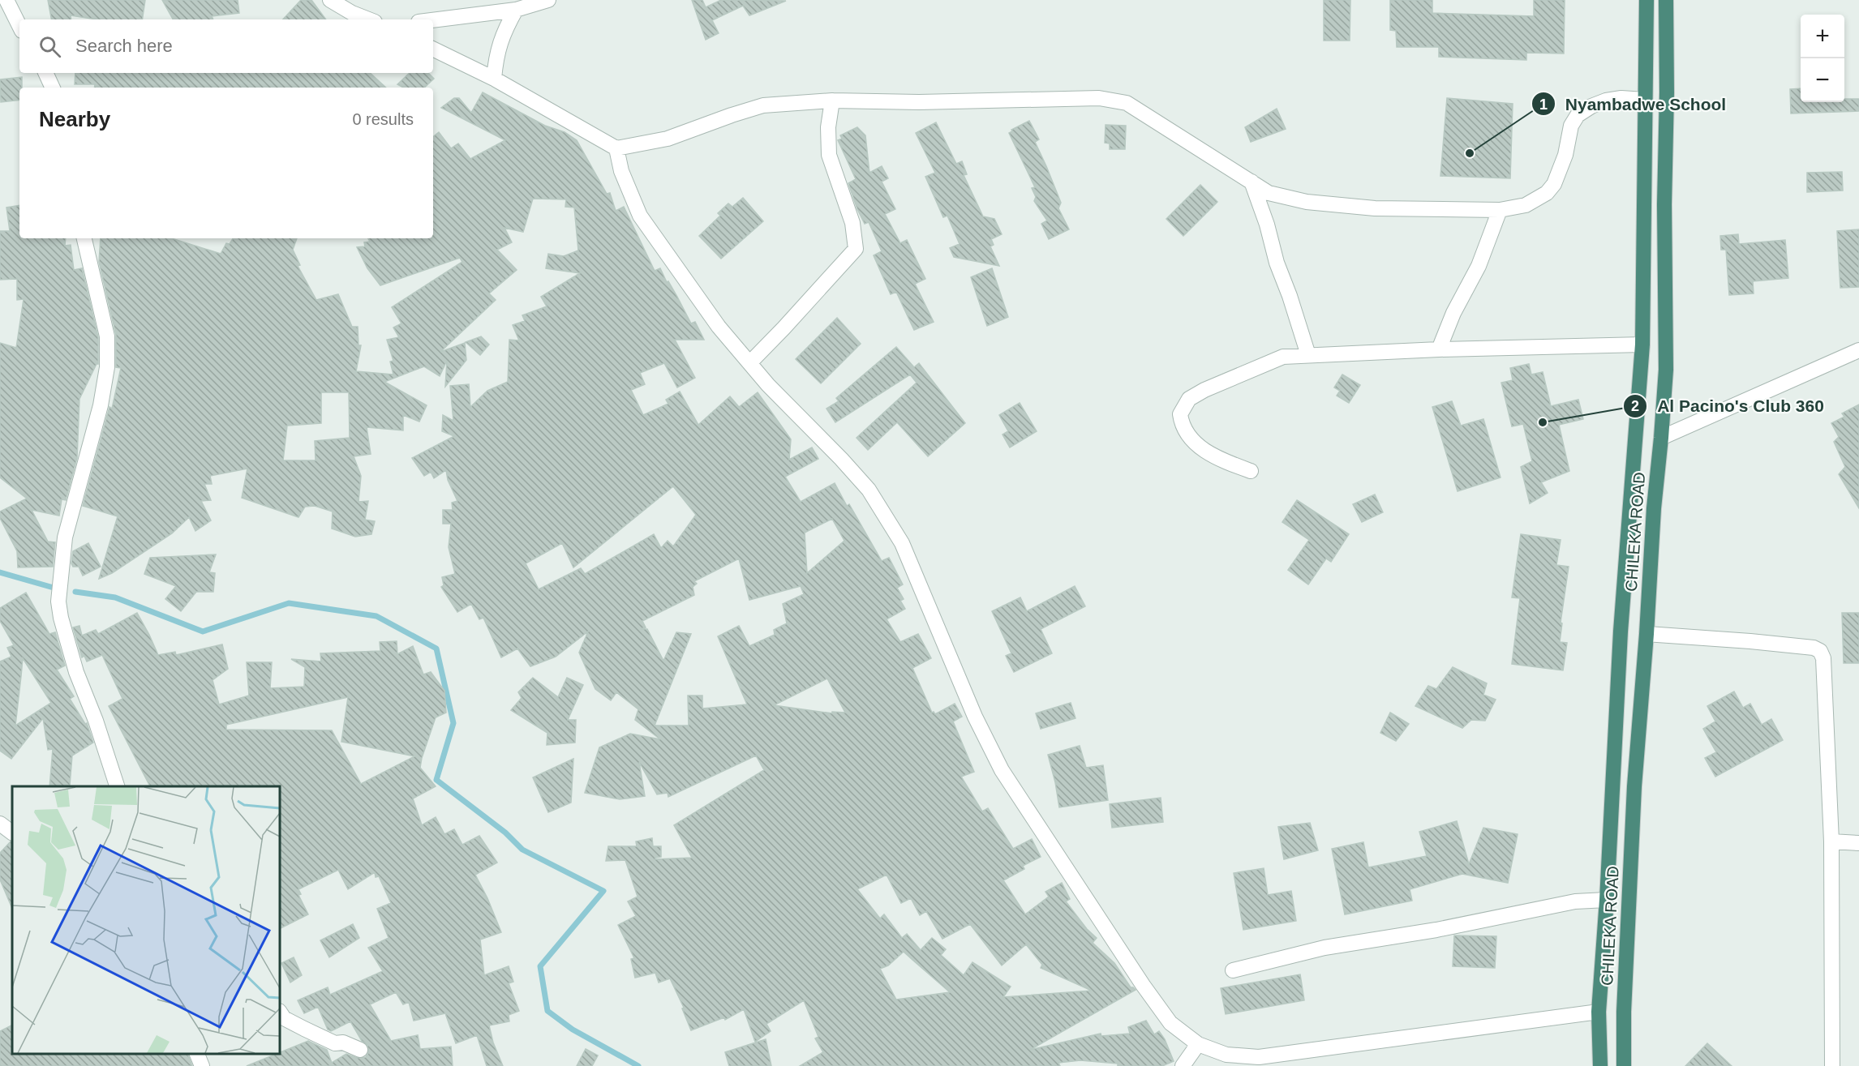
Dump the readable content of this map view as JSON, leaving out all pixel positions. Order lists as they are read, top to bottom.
{
  "streets": {
    "highway": ["CHILEKA ROAD"]
  },
  "places": ["Nyambadwe School", "Al Pacino's Club 360"],
  "page": {
    "map_buttons": ["+", "−"],
    "search": "Search here",
    "heading": ["Nearby", "0 results"]
  }
}
